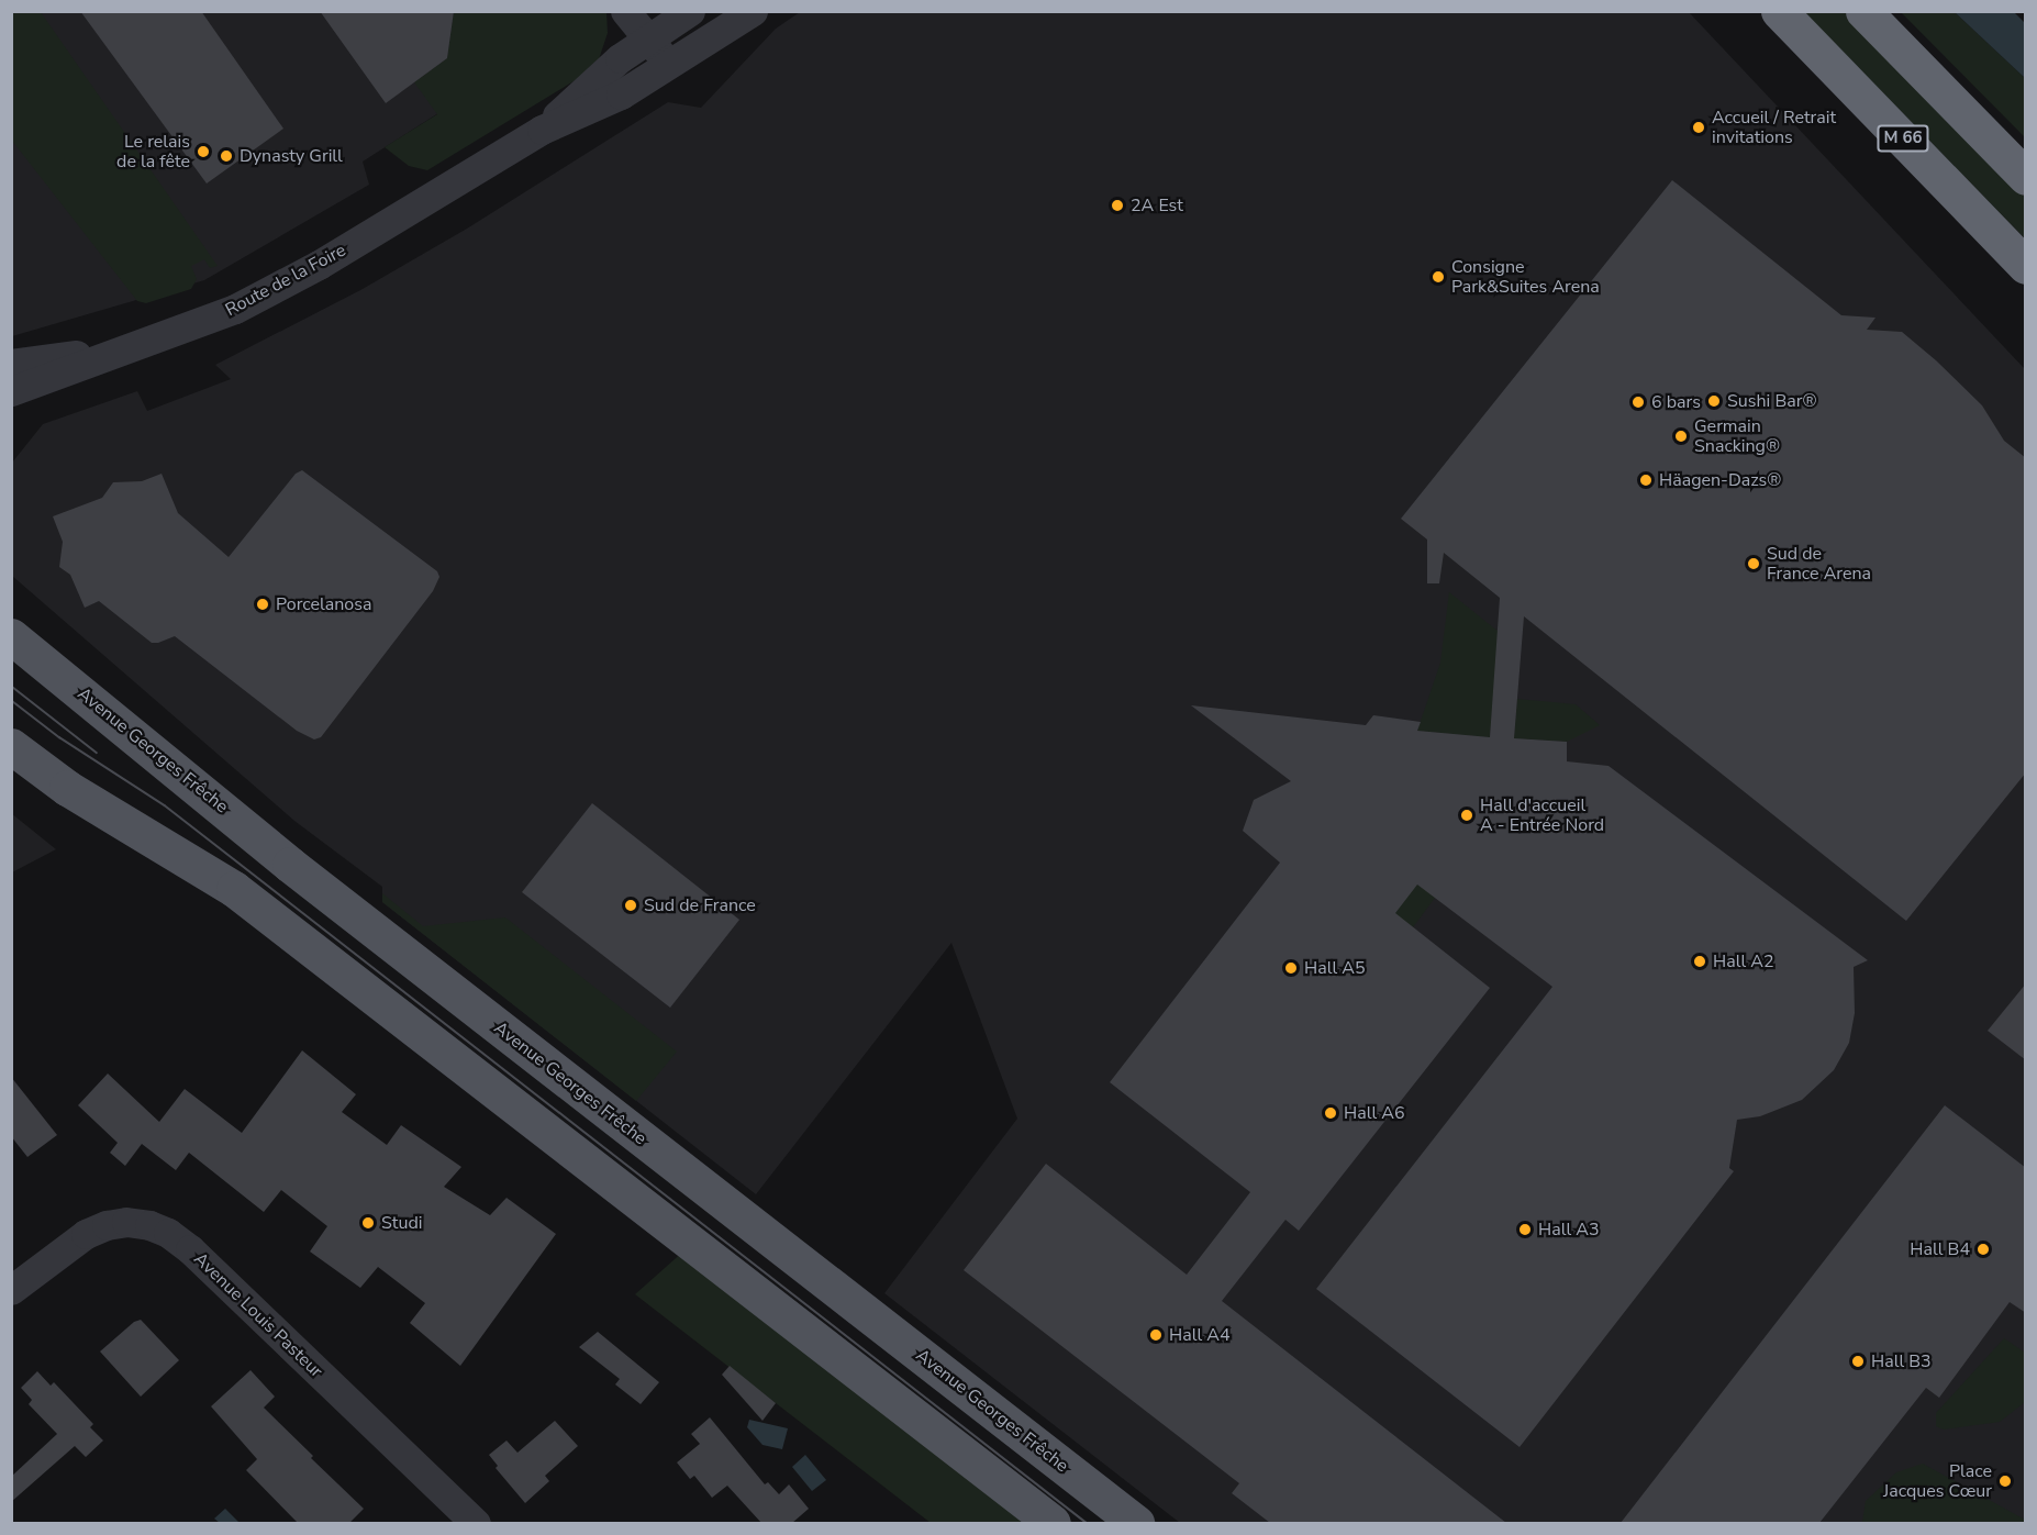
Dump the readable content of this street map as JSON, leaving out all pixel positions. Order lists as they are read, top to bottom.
{
  "streets": {
    "highway": ["M 66"],
    "main road": ["Avenue Georges Frêche"],
    "street": ["Route de la Foire", "Avenue Louis Pasteur"]
  },
  "places": [
    "Accueil / Retrait invitations",
    "Le relais de la fête",
    "Dynasty Grill",
    "2A Est",
    "Consigne Park&Suites Arena",
    "Sushi Bar®",
    "6 bars",
    "Germain Snacking®",
    "Häagen-Dazs®",
    "Sud de France Arena",
    "Porcelanosa",
    "Hall d'accueil A - Entrée Nord",
    "Sud de France",
    "Hall A2",
    "Hall A5",
    "Hall A6",
    "Studi",
    "Hall A3",
    "Hall B4",
    "Hall A4",
    "Hall B3",
    "Place Jacques Cœur"
  ]
}
